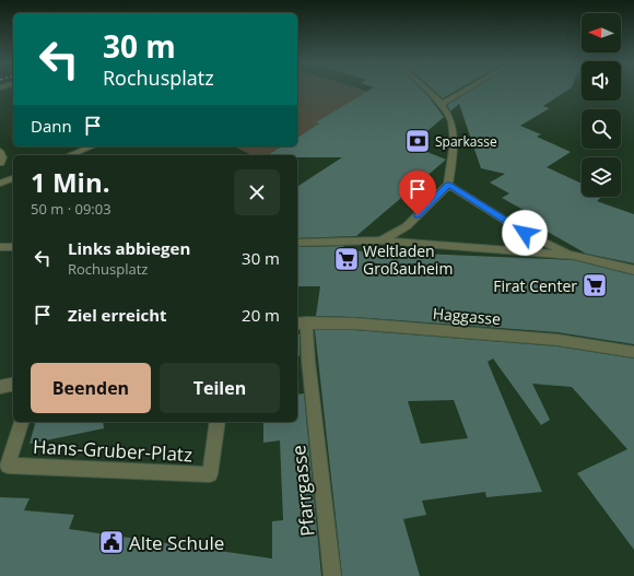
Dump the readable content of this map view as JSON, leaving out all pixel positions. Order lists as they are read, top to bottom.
{
  "streets": {
    "street": ["Haggasse", "Hans-Gruber-Platz", "Pfarrgasse"]
  },
  "crossings": [
    ["Haggasse", "Pfarrgasse"]
  ],
  "places": {
    "bank": ["Sparkasse"],
    "supermarket": ["Weltladen Großauheim", "Firat Center"],
    "public building": ["Alte Schule"]
  },
  "north": "left",
  "page": {
    "turn": ["30 m", "Rochusplatz"],
    "then": "Dann",
    "heading": ["1 Min.", "50 m · 09:03"],
    "list": [
      {
        "name": "Links abbiegen",
        "note": "Rochusplatz",
        "value": "30 m"
      },
      {
        "name": "Ziel erreicht",
        "value": "20 m"
      }
    ],
    "buttons": ["Beenden", "Teilen"]
  }
}
